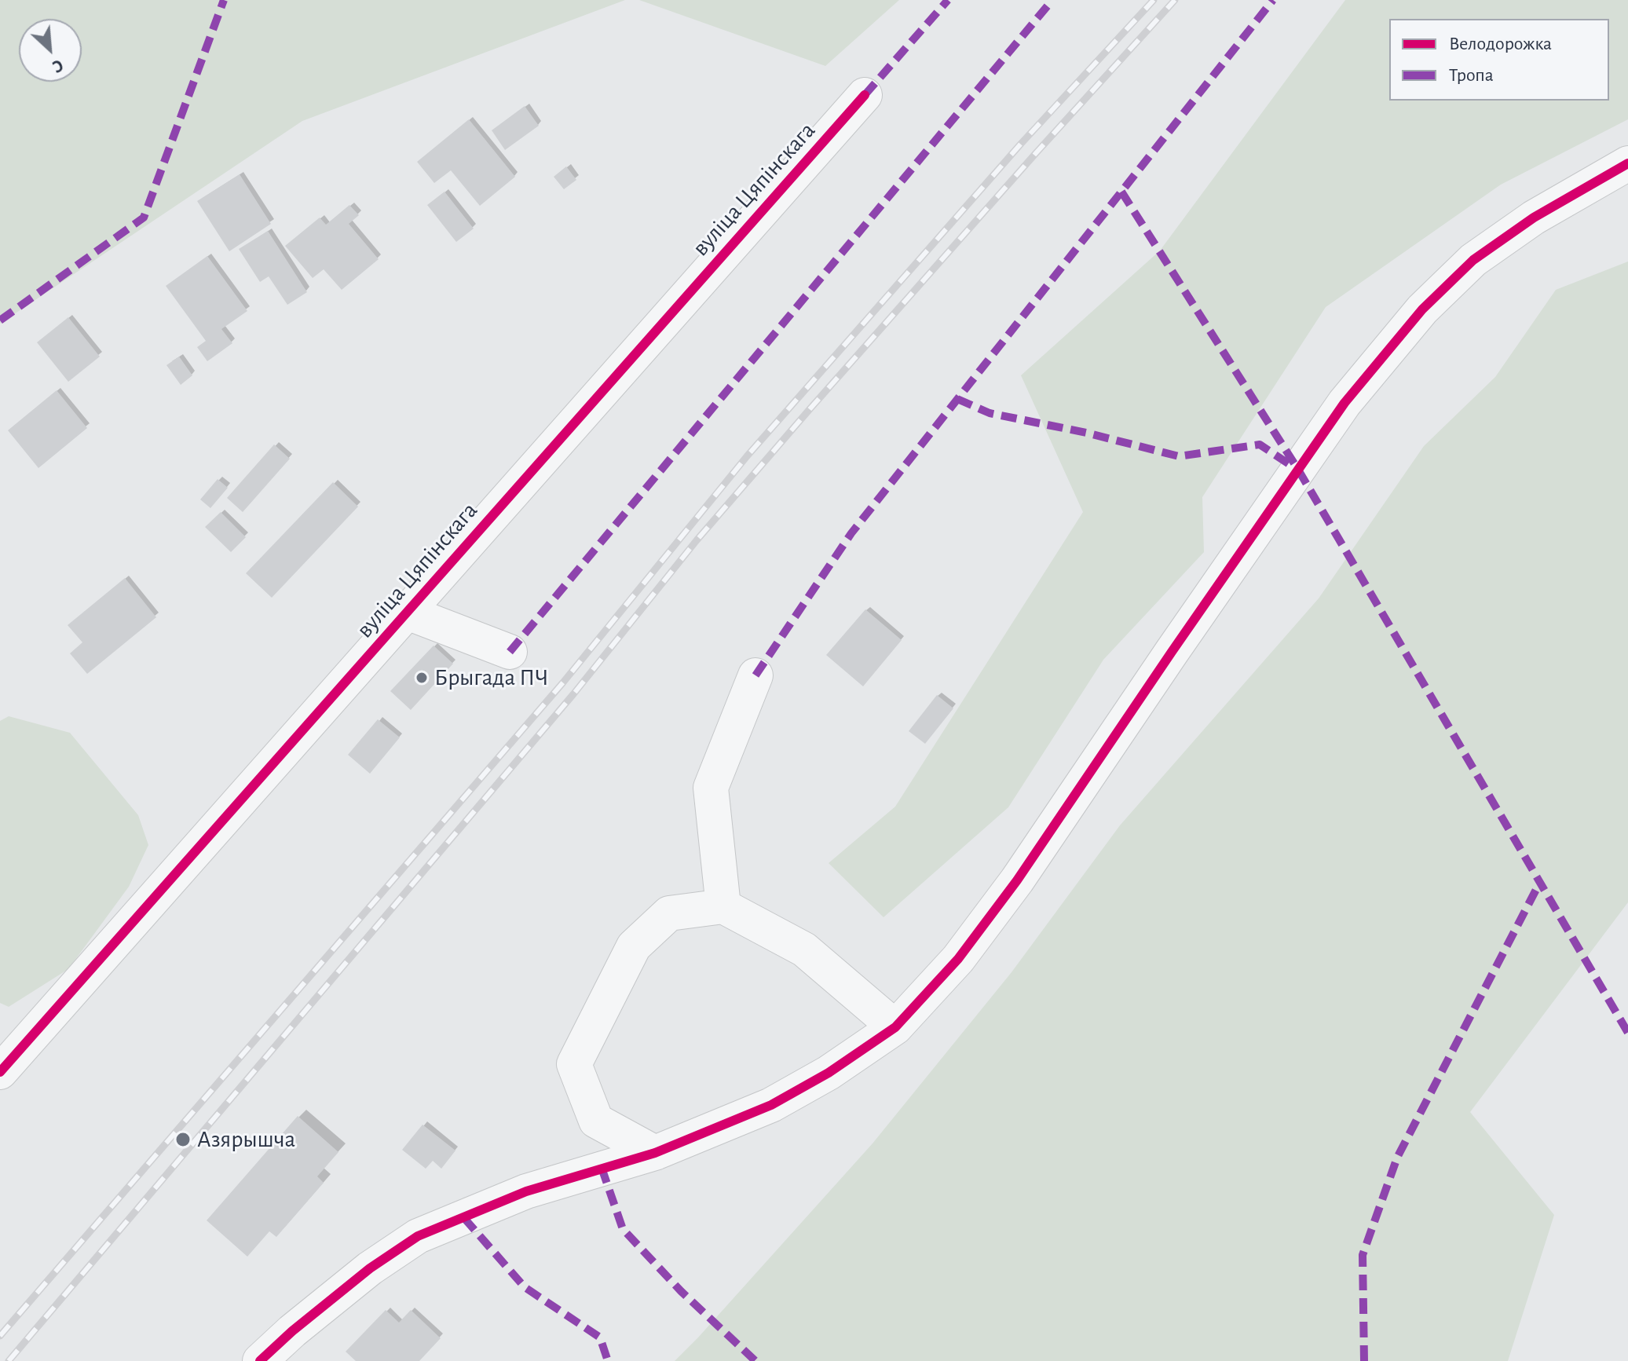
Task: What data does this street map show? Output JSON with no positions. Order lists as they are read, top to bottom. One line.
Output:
{"streets":{"street":["вуліца Цяпінскага"]},"places":["Брыгада ПЧ","Азярышча"],"legend":["Велодорожка","Тропа"],"north":"bottom right"}
